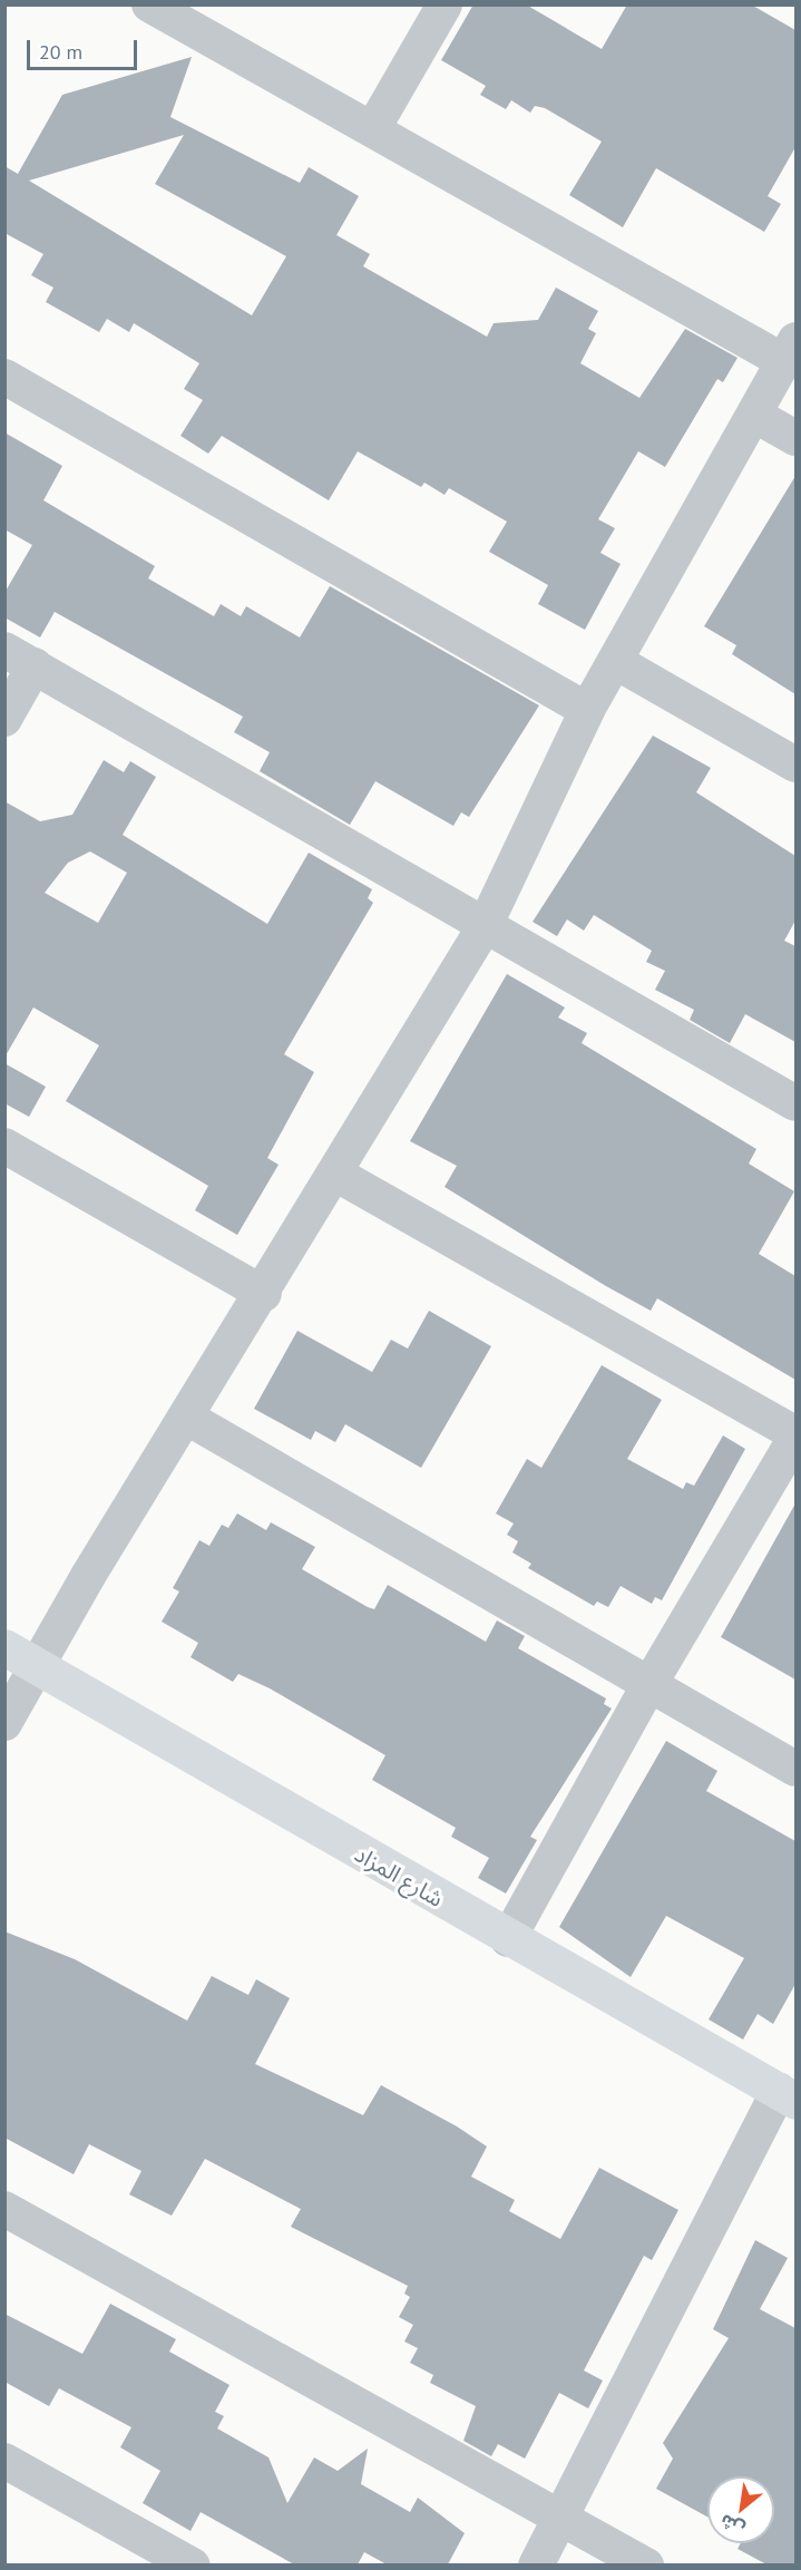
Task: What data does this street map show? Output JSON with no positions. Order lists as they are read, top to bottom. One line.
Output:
{"streets":{"street":["شارع المزاد"]},"scale_bar":"20 m","north":"bottom left"}
